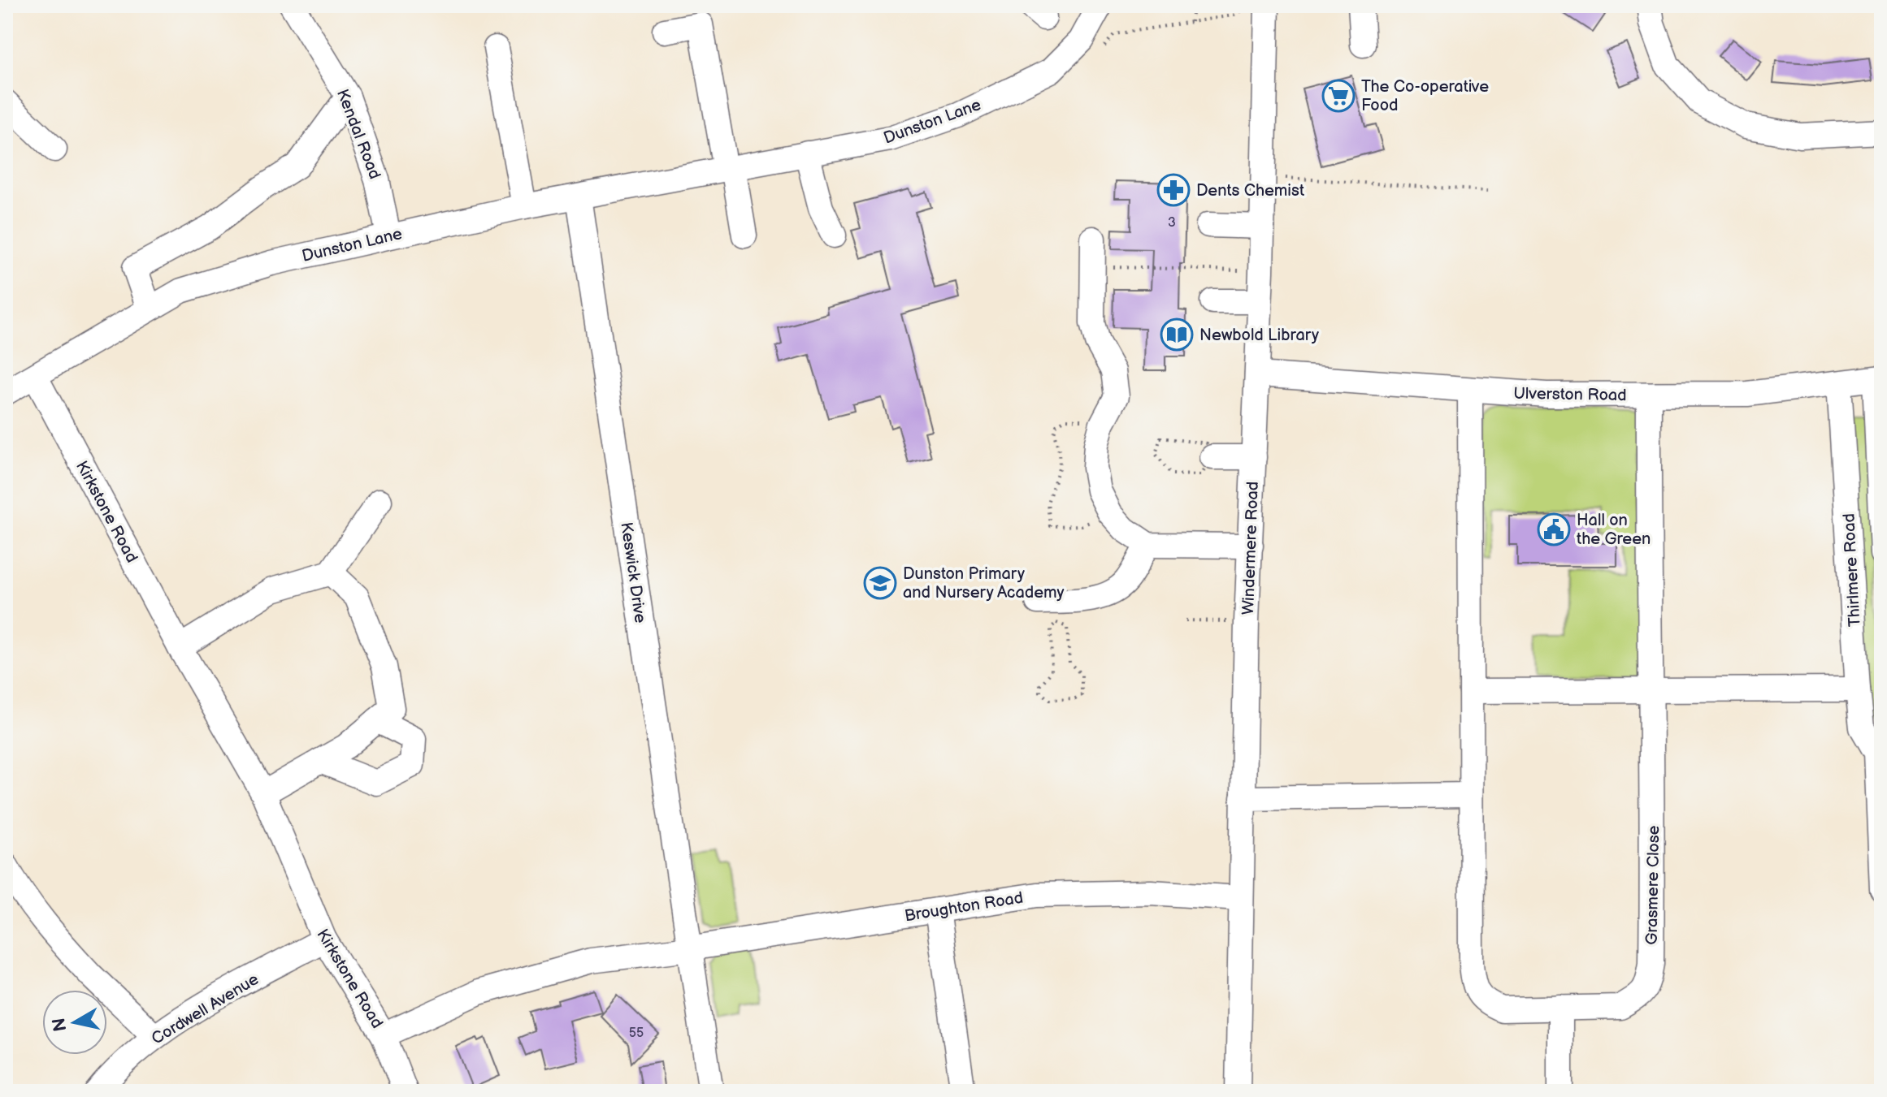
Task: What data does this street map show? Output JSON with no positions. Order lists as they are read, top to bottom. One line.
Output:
{"streets":{"street":["Dunston Lane","Kendal Road","Ulverston Road","Kirkstone Road","Windermere Road","Thirlmere Road","Keswick Drive","Grasmere Close","Broughton Road","Cordwell Avenue"]},"crossings":[["Dunston Lane","Kendal Road"],["Dunston Lane","Kirkstone Road"],["Dunston Lane","Keswick Drive"],["Ulverston Road","Windermere Road"],["Ulverston Road","Thirlmere Road"],["Ulverston Road","Grasmere Close"],["Kirkstone Road","Cordwell Avenue"],["Windermere Road","Broughton Road"],["Keswick Drive","Broughton Road"]],"places":{"supermarket":["The Co-operative Food"],"pharmacy":["Dents Chemist"],"library":["Newbold Library"],"public building":["Hall on the Green"],"school or university":["Dunston Primary and Nursery Academy"]},"house_numbers":["3","55"],"north":"left"}
